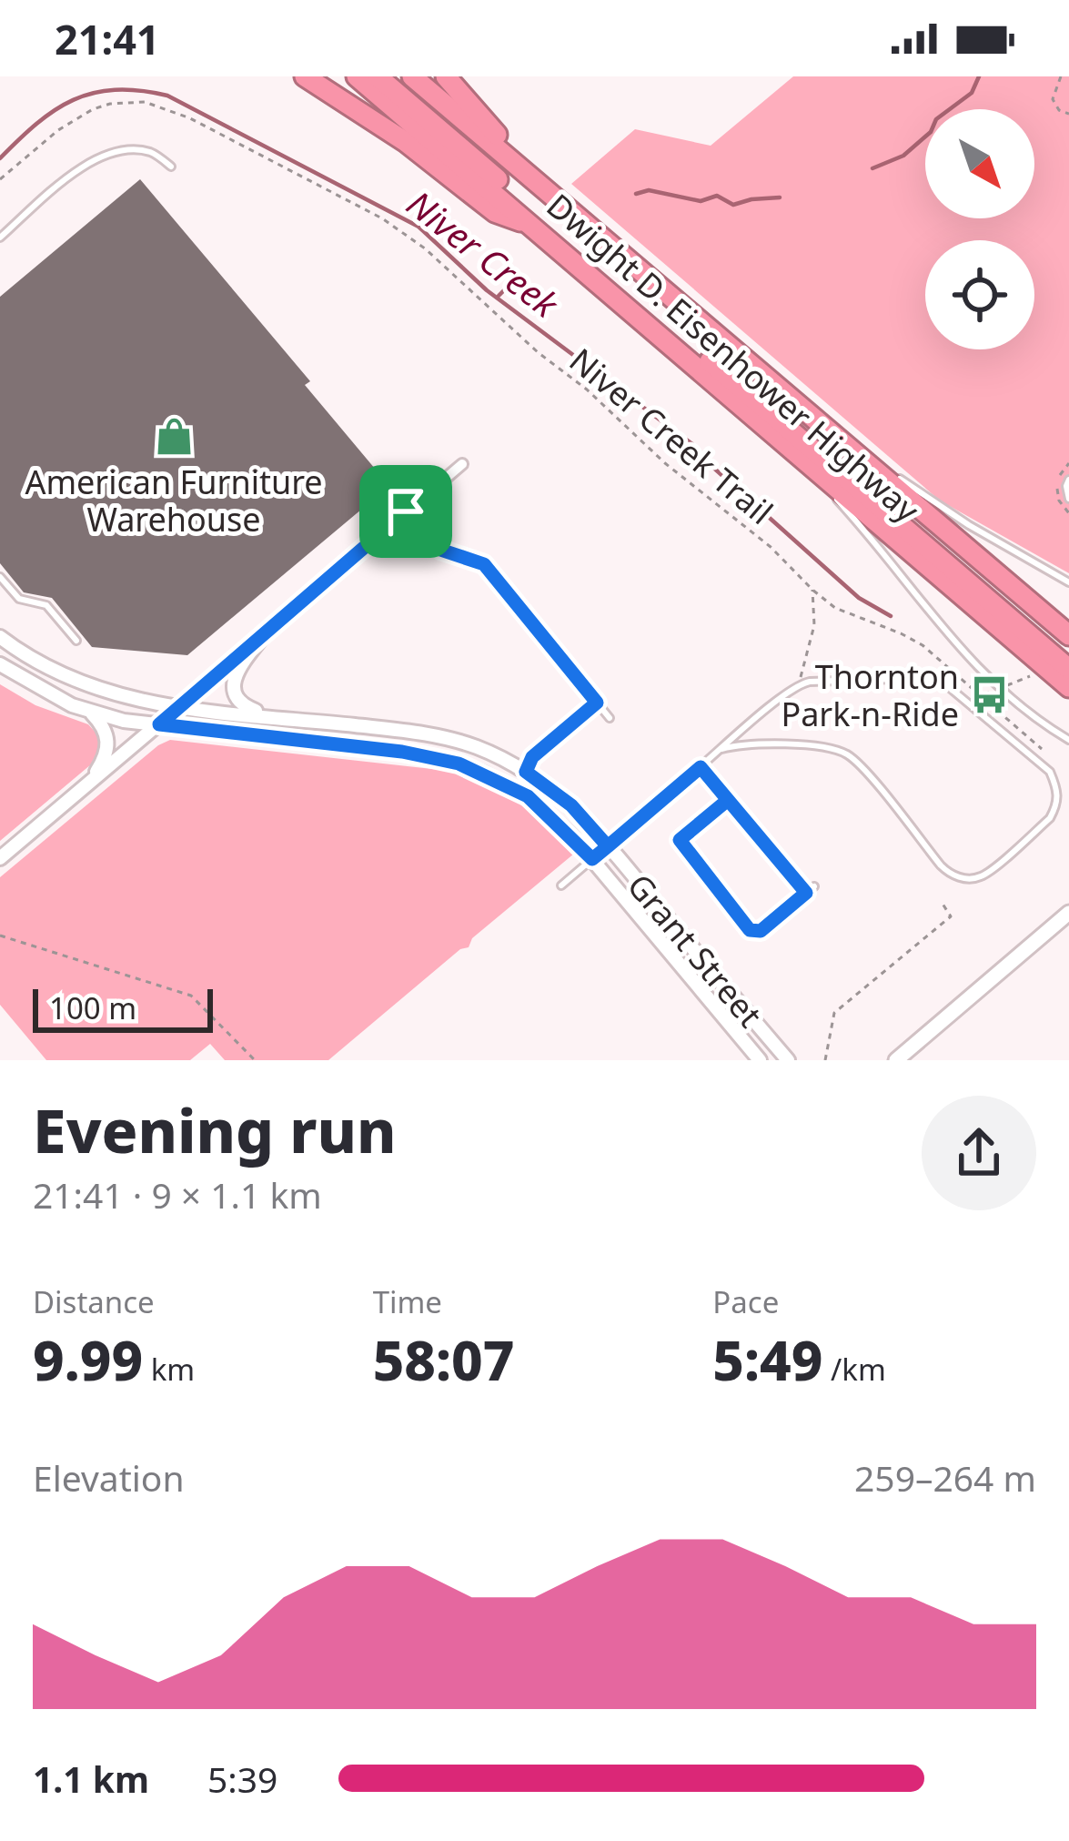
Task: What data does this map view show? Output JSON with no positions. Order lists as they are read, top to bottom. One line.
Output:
{"streets":{"highway":["Dwight D. Eisenhower Highway"],"street":["Grant Street"],"path":["Niver Creek Trail"]},"water":["Niver Creek"],"places":{"shop":["American Furniture Warehouse"],"bus stop":["Thornton Park-n-Ride"]},"scale_bar":"100 m","north":"bottom right","page":{"status":"21:41","scale":"100 m","heading":["Evening run","21:41 · 9 × 1.1 km"],"stats":[["Distance","9.99 km"],["Time","58:07"],["Pace","5:49 /km"]],"chart":["Elevation","259–264 m"],"list":[{"name":"1.1 km","note":"5:39"}]}}
